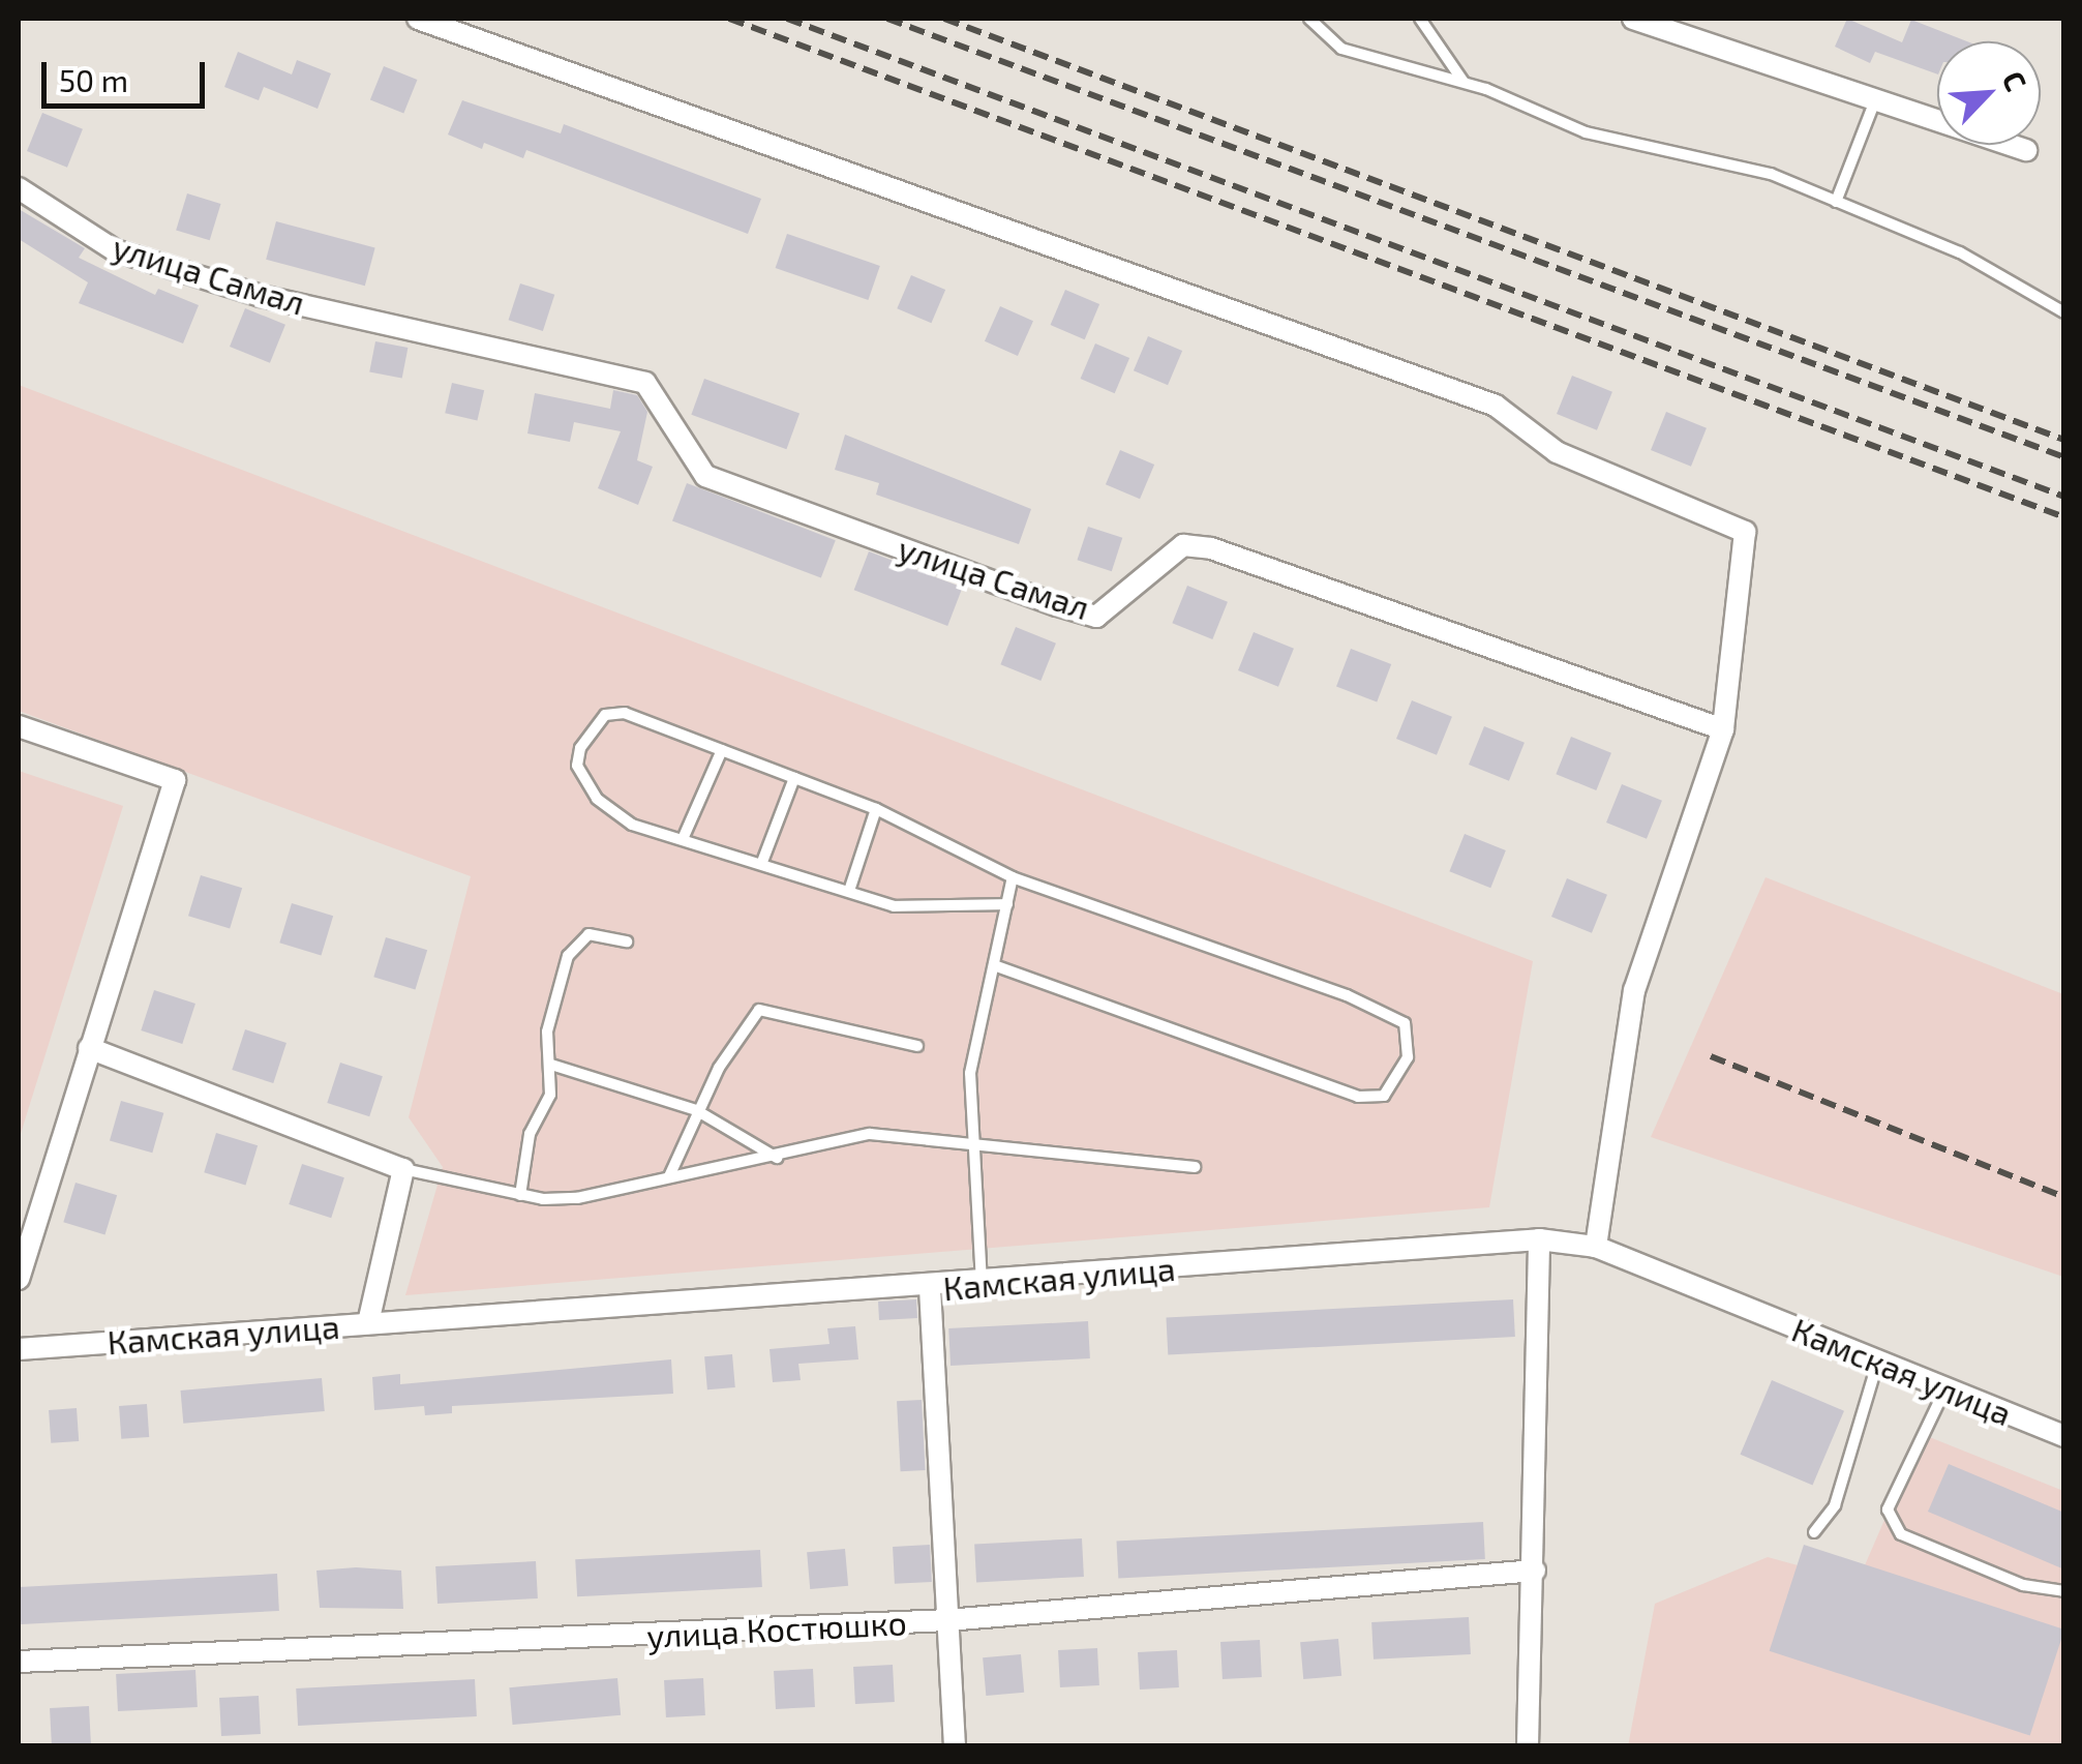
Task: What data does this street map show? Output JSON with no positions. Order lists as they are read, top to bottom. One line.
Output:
{"streets":{"street":["улица Самал","Камская улица","улица Костюшко"]},"scale_bar":"50 m","north":"top right"}
